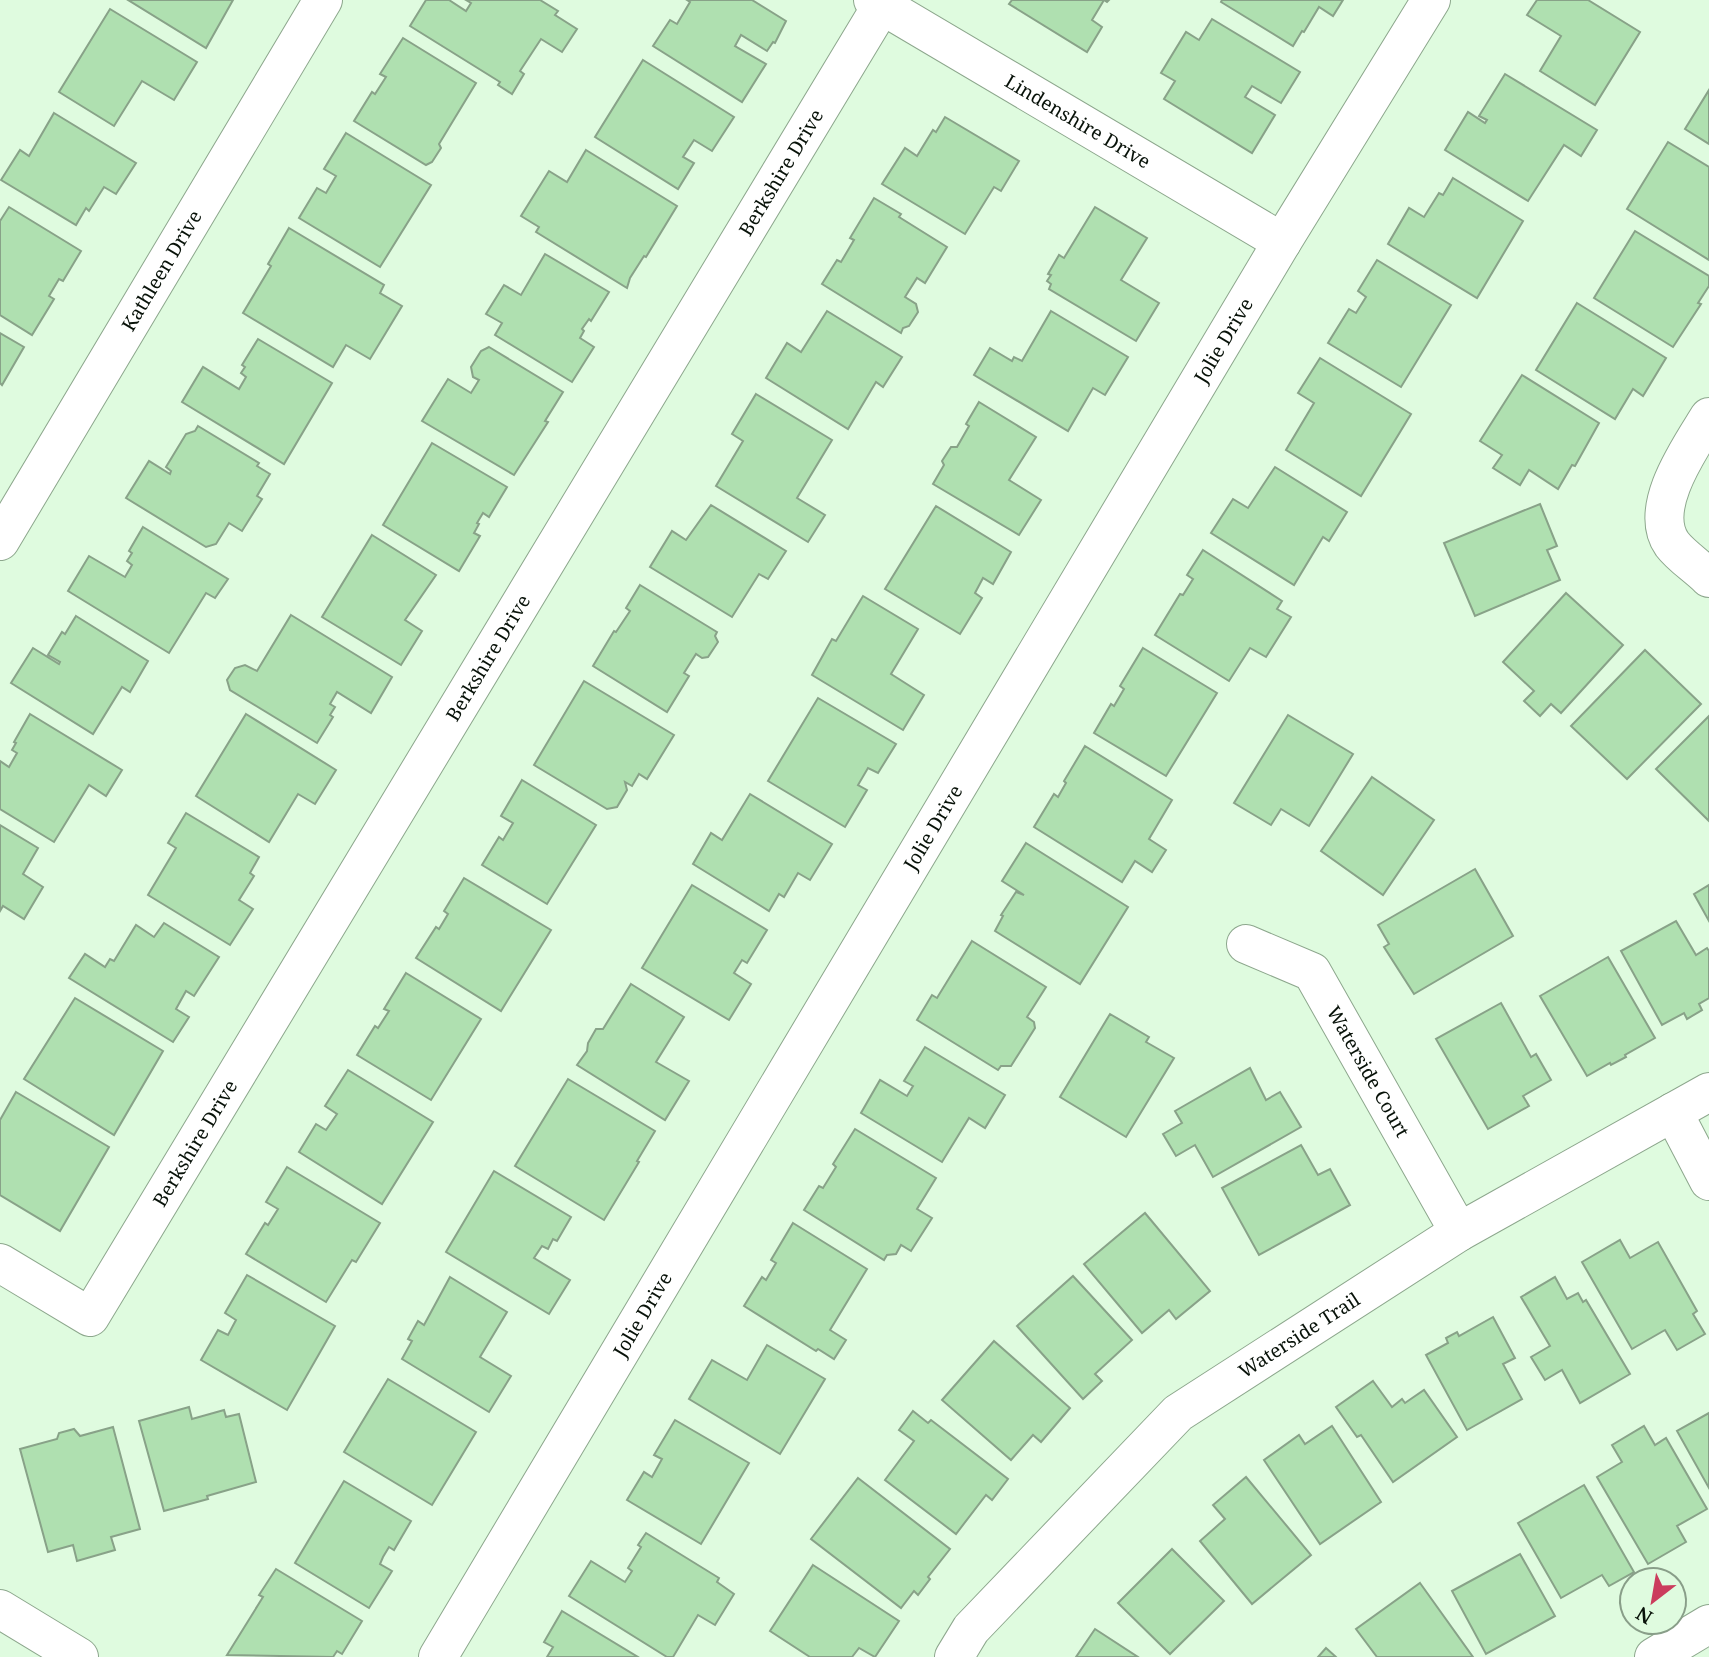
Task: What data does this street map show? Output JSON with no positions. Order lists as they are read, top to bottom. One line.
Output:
{"streets":{"street":["Lindenshire Drive","Berkshire Drive","Kathleen Drive","Jolie Drive","Waterside Court","Waterside Trail"]},"crossings":[["Lindenshire Drive","Berkshire Drive"],["Lindenshire Drive","Jolie Drive"],["Waterside Court","Waterside Trail"]],"north":"bottom left"}
